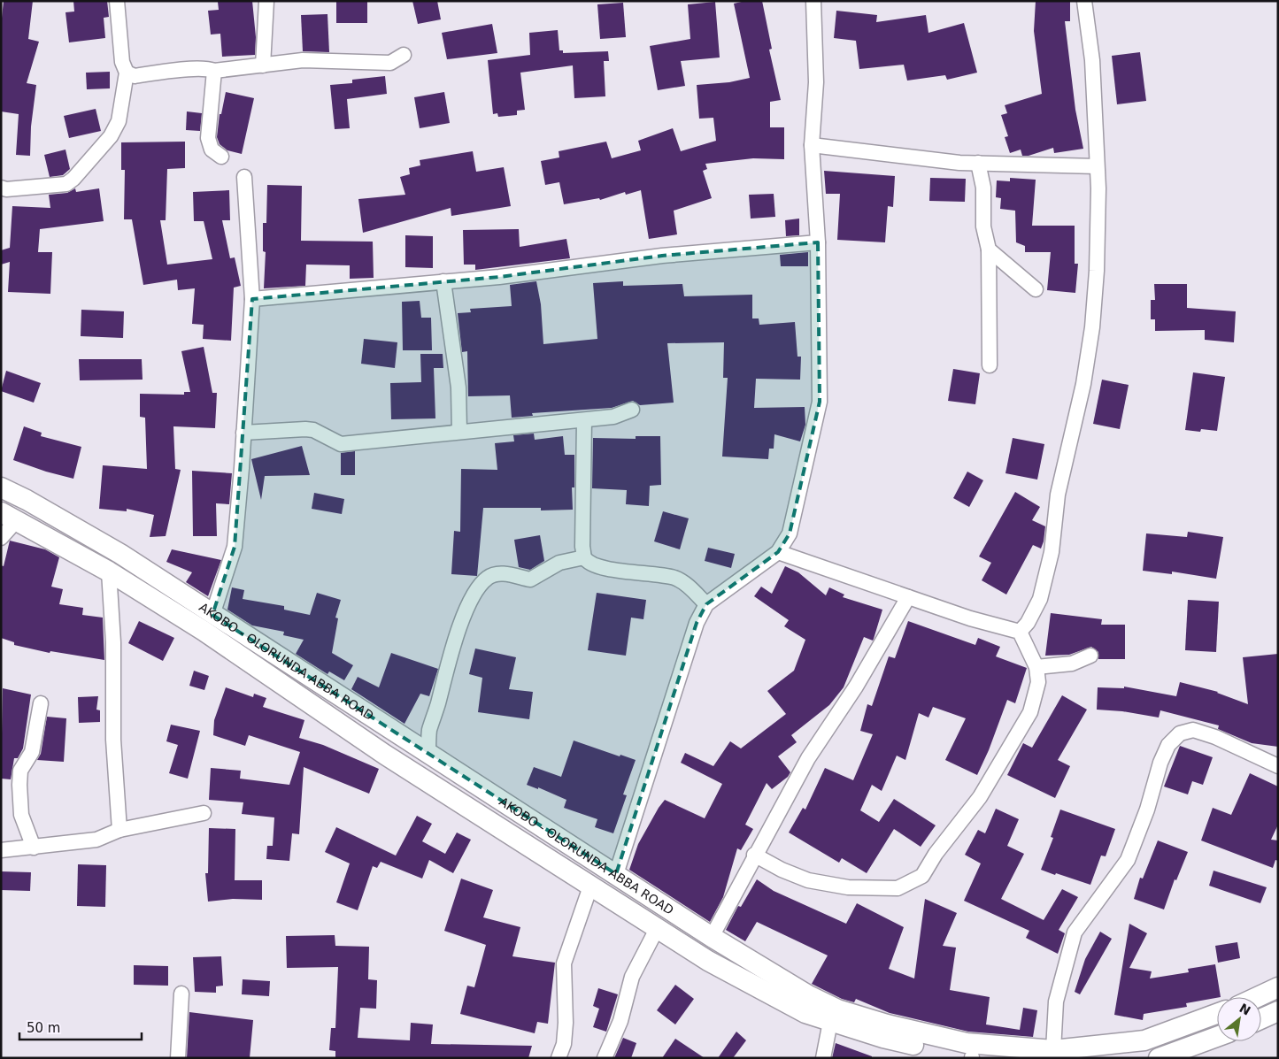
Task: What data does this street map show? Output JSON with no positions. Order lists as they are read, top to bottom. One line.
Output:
{"streets":{"main road":["AKOBO - OLORUNDA ABBA ROAD"]},"scale_bar":"50 m","north":"top right"}
